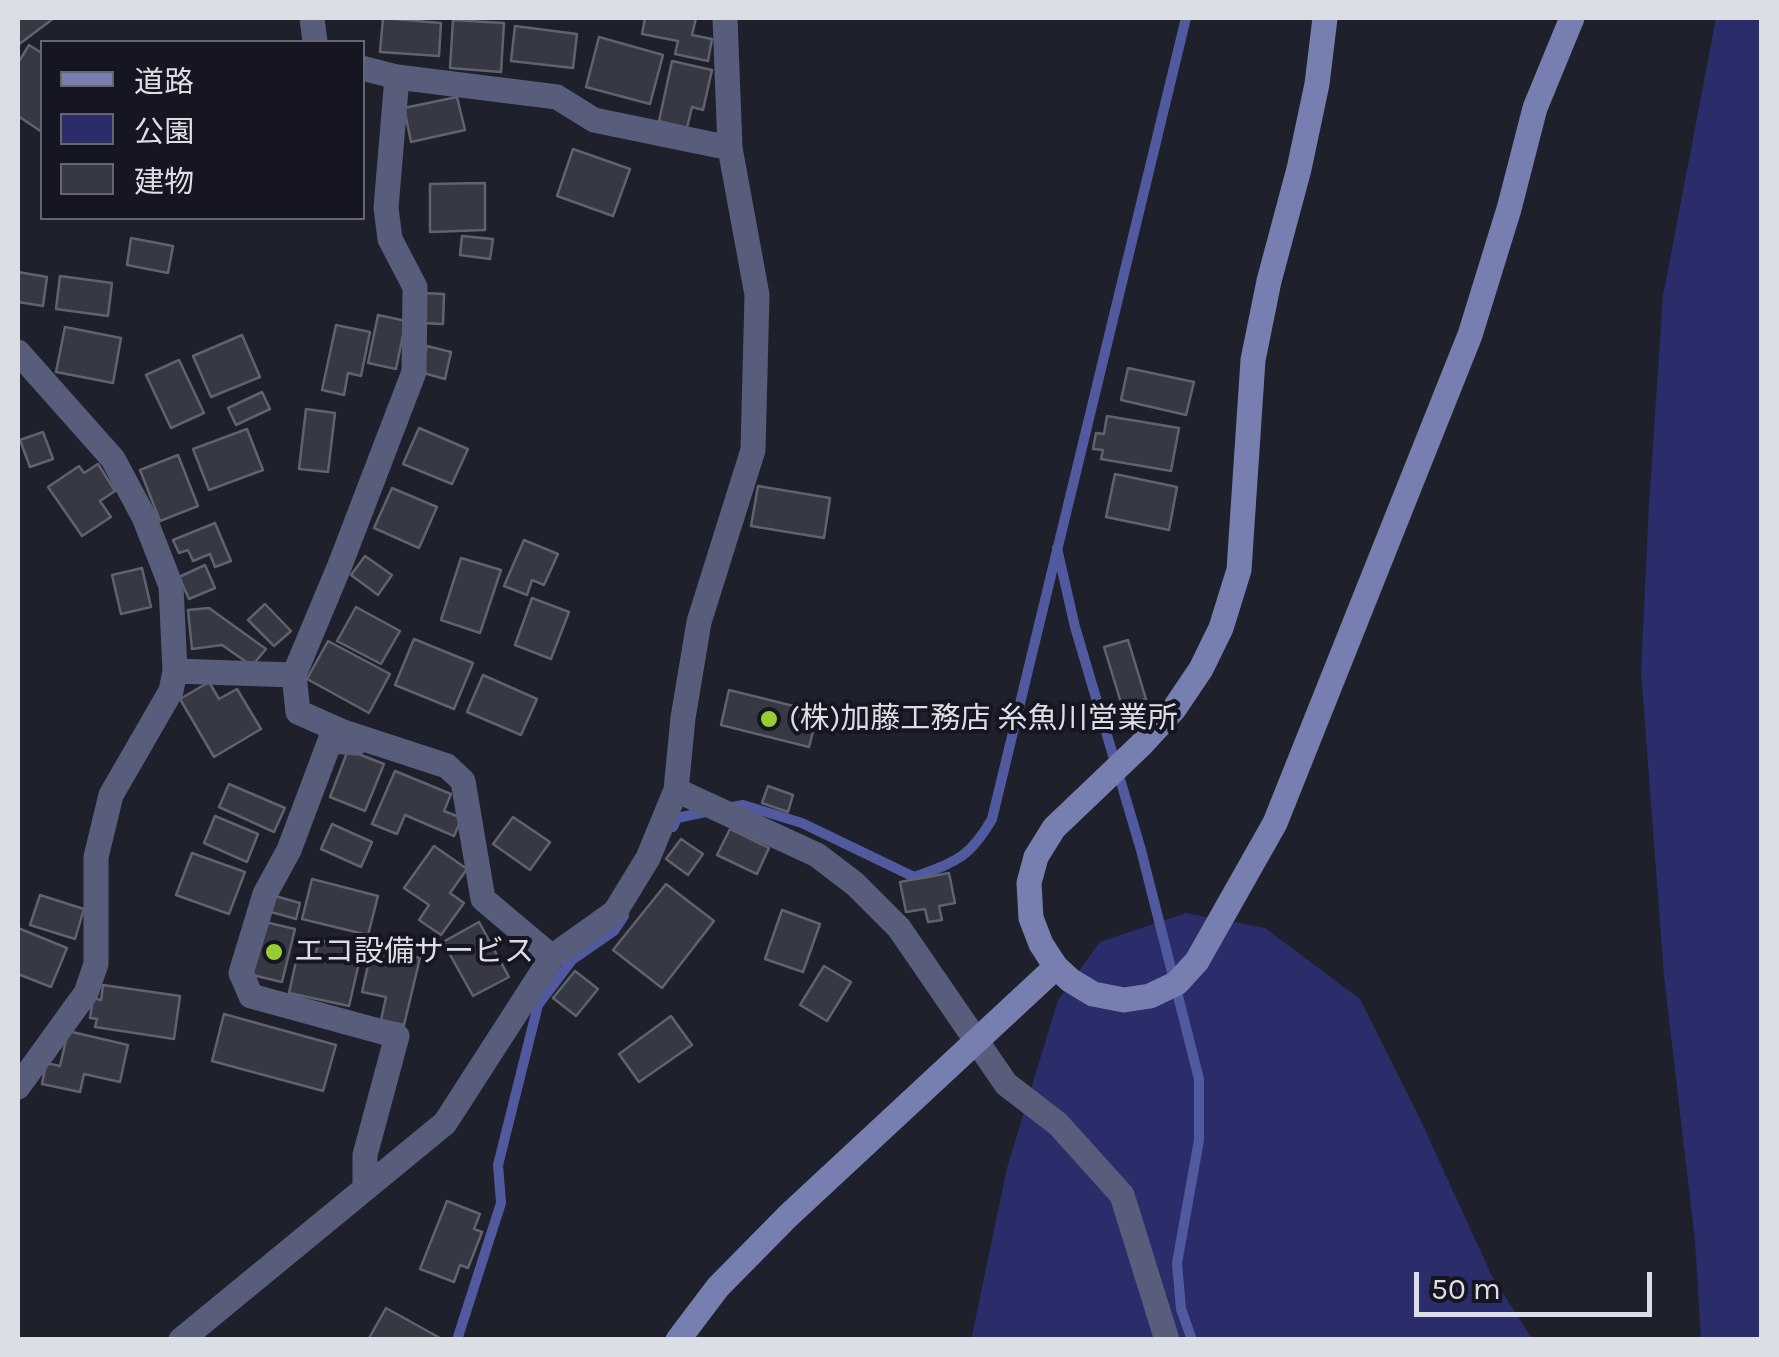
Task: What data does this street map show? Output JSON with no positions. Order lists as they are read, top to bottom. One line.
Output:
{"places":["(株)加藤工務店 糸魚川営業所","エコ設備サービス"],"legend":["道路","公園","建物"],"scale_bar":"50 m"}
